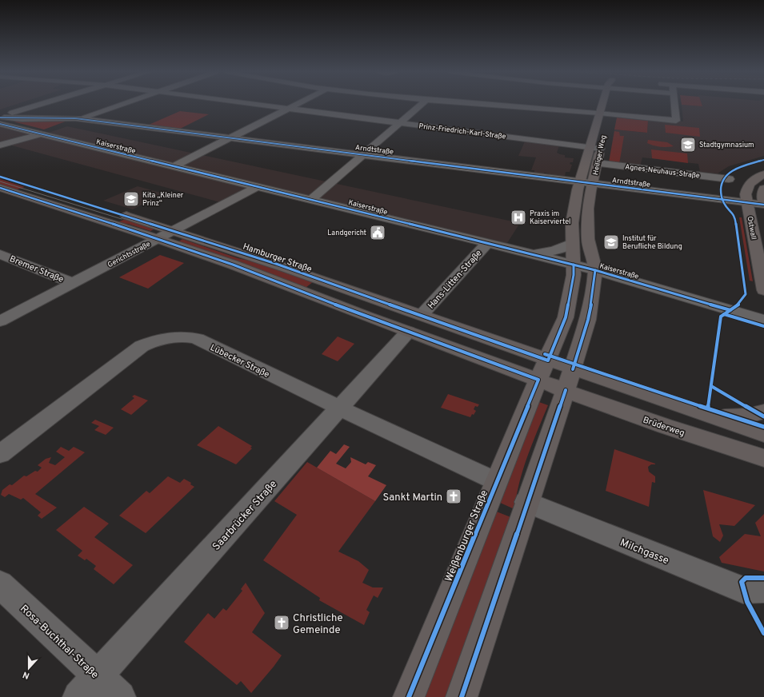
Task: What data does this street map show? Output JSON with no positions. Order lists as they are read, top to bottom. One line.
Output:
{"streets":{"main road":["Heiliger Weg","Ostwall","Hamburger Straße","Brüderweg","Weißenburger Straße"],"street":["Prinz-Friedrich-Karl-Straße","Kaiserstraße","Arndtstraße","Agnes-Neuhaus-Straße","Gerichtsstraße","Bremer Straße","Hans-Litten-Straße","Lübecker Straße","Saarbrücker Straße","Milchgasse","Rosa-Buchthal-Straße"]},"crossings":[["Prinz-Friedrich-Karl-Straße","Heiliger Weg"],["Kaiserstraße","Heiliger Weg"],["Kaiserstraße","Gerichtsstraße"],["Kaiserstraße","Hans-Litten-Straße"],["Kaiserstraße","Weißenburger Straße"],["Arndtstraße","Heiliger Weg"],["Arndtstraße","Ostwall"],["Heiliger Weg","Agnes-Neuhaus-Straße"],["Heiliger Weg","Weißenburger Straße"],["Gerichtsstraße","Hamburger Straße"],["Gerichtsstraße","Bremer Straße"],["Hamburger Straße","Hans-Litten-Straße"],["Hamburger Straße","Brüderweg"],["Hamburger Straße","Saarbrücker Straße"],["Hamburger Straße","Weißenburger Straße"],["Hans-Litten-Straße","Saarbrücker Straße"],["Lübecker Straße","Saarbrücker Straße"],["Lübecker Straße","Weißenburger Straße"],["Saarbrücker Straße","Rosa-Buchthal-Straße"]],"places":{"school or university":["Stadtgymnasium","Kita „Kleiner Prinz“","Institut für Berufliche Bildung"],"hospital":["Praxis im Kaiserviertel"],"public building":["Landgericht"],"church":["Sankt Martin","Christliche Gemeinde"]},"north":"bottom"}
